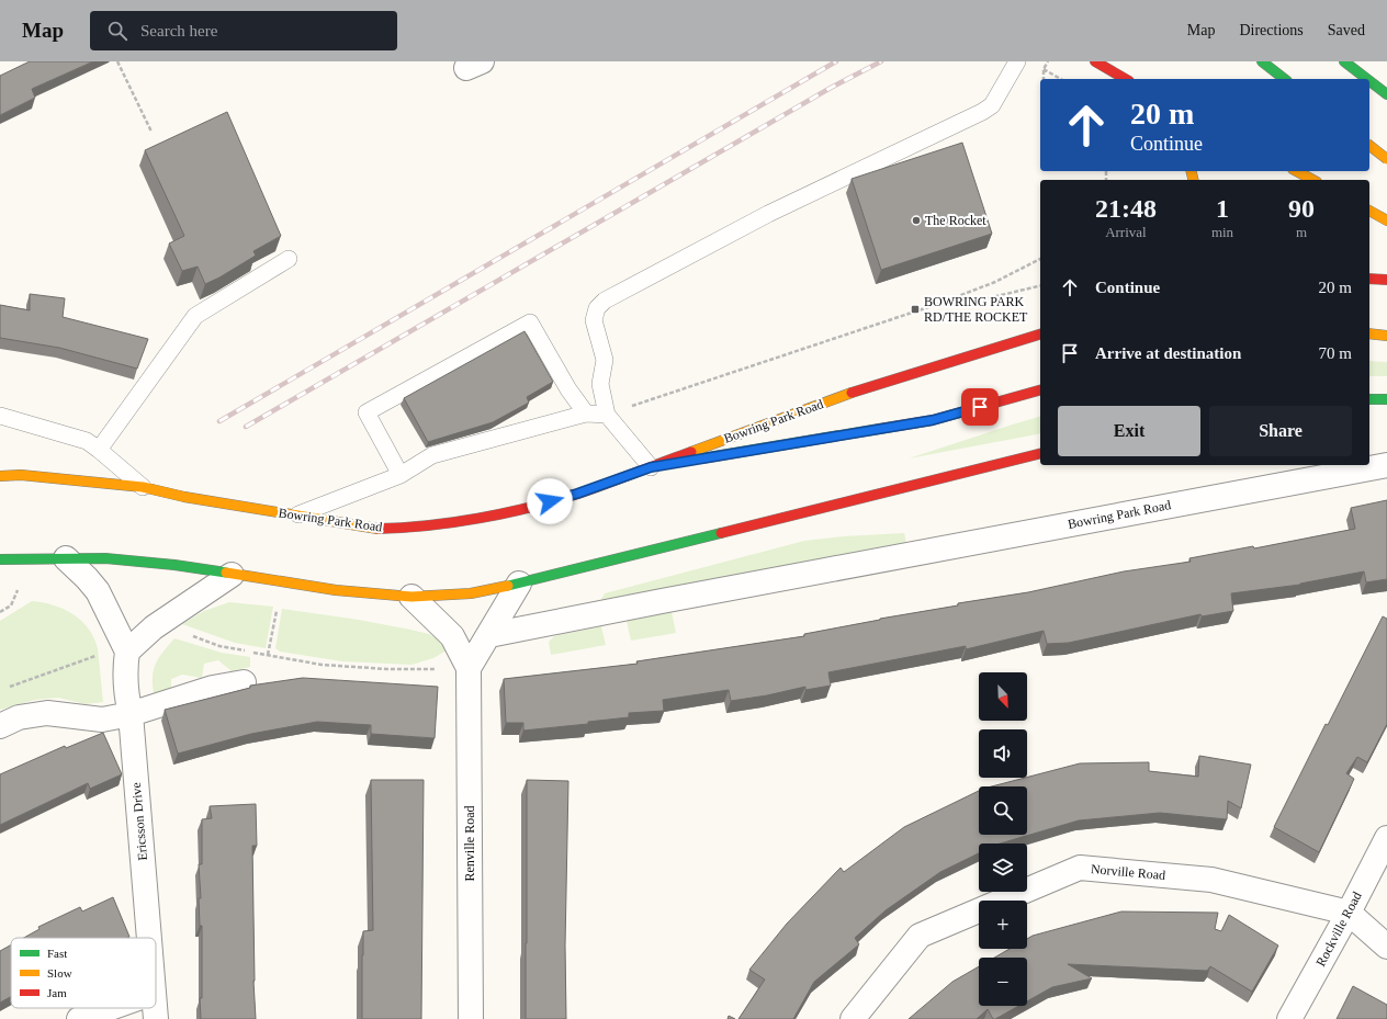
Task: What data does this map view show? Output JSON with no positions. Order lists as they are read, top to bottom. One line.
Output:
{"streets":{"highway":["Bowring Park Road"],"street":["Ericsson Drive","Renville Road","Norville Road","Rockville Road"]},"crossings":[["Norville Road","Rockville Road"]],"places":{"other":["The Rocket"],"transit":["BOWRING PARK RD/THE ROCKET"]},"legend":["Fast","Slow","Jam"],"north":"bottom right","page":{"header":"Map","search":"Search here","nav":["Map","Directions","Saved"],"turn":["20 m","Continue"],"eta":["21:48","Arrival","1","min","90","m"],"list":[{"name":"Continue","value":"20 m"},{"name":"Arrive at destination","value":"70 m"}],"buttons":["Exit","Share"],"map_buttons":["+","−"]}}
